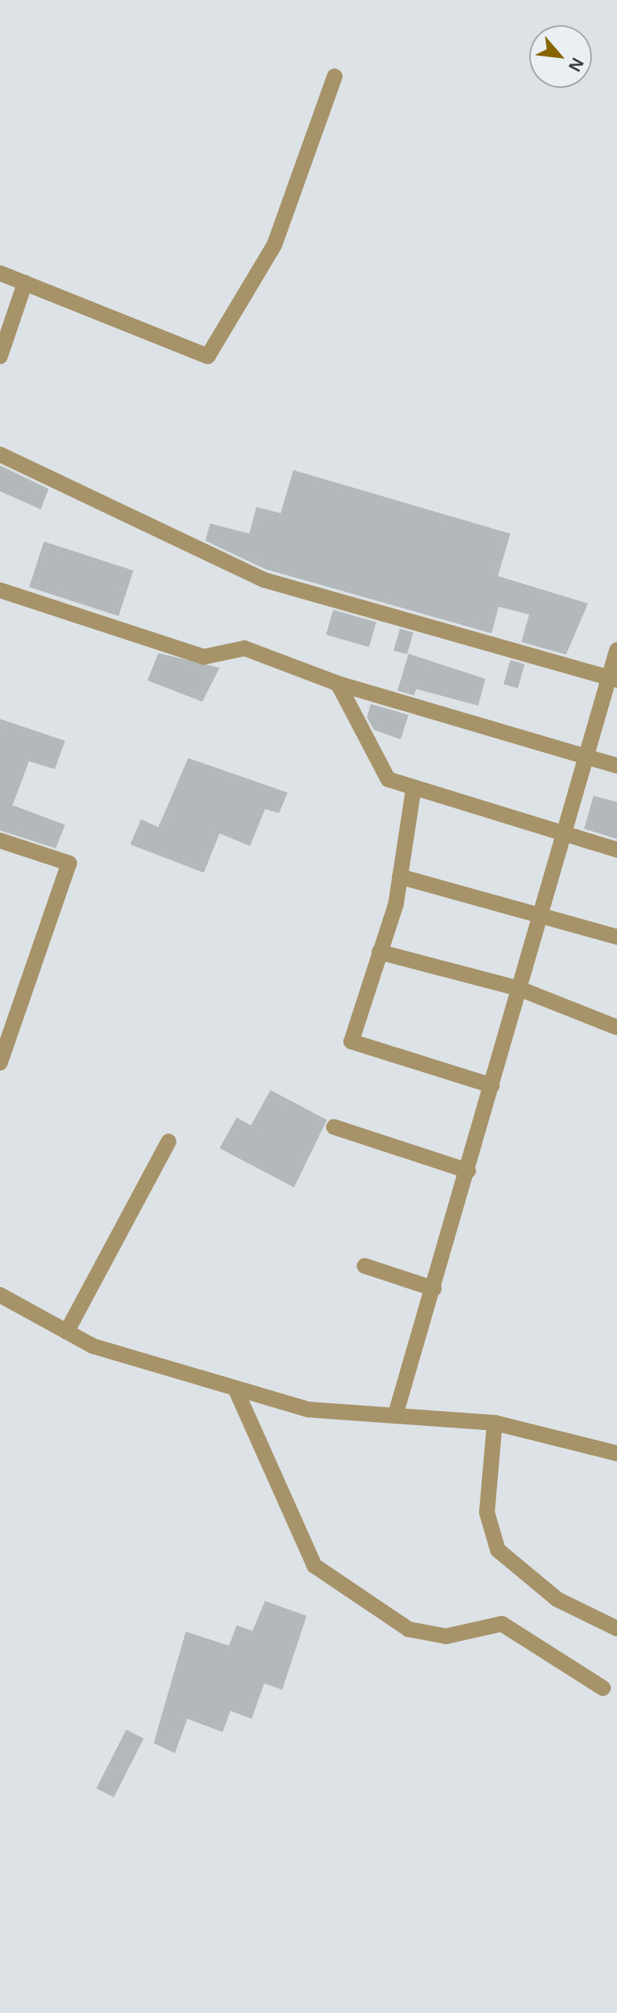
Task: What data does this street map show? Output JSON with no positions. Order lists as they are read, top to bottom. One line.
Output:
{"north":"bottom right"}
